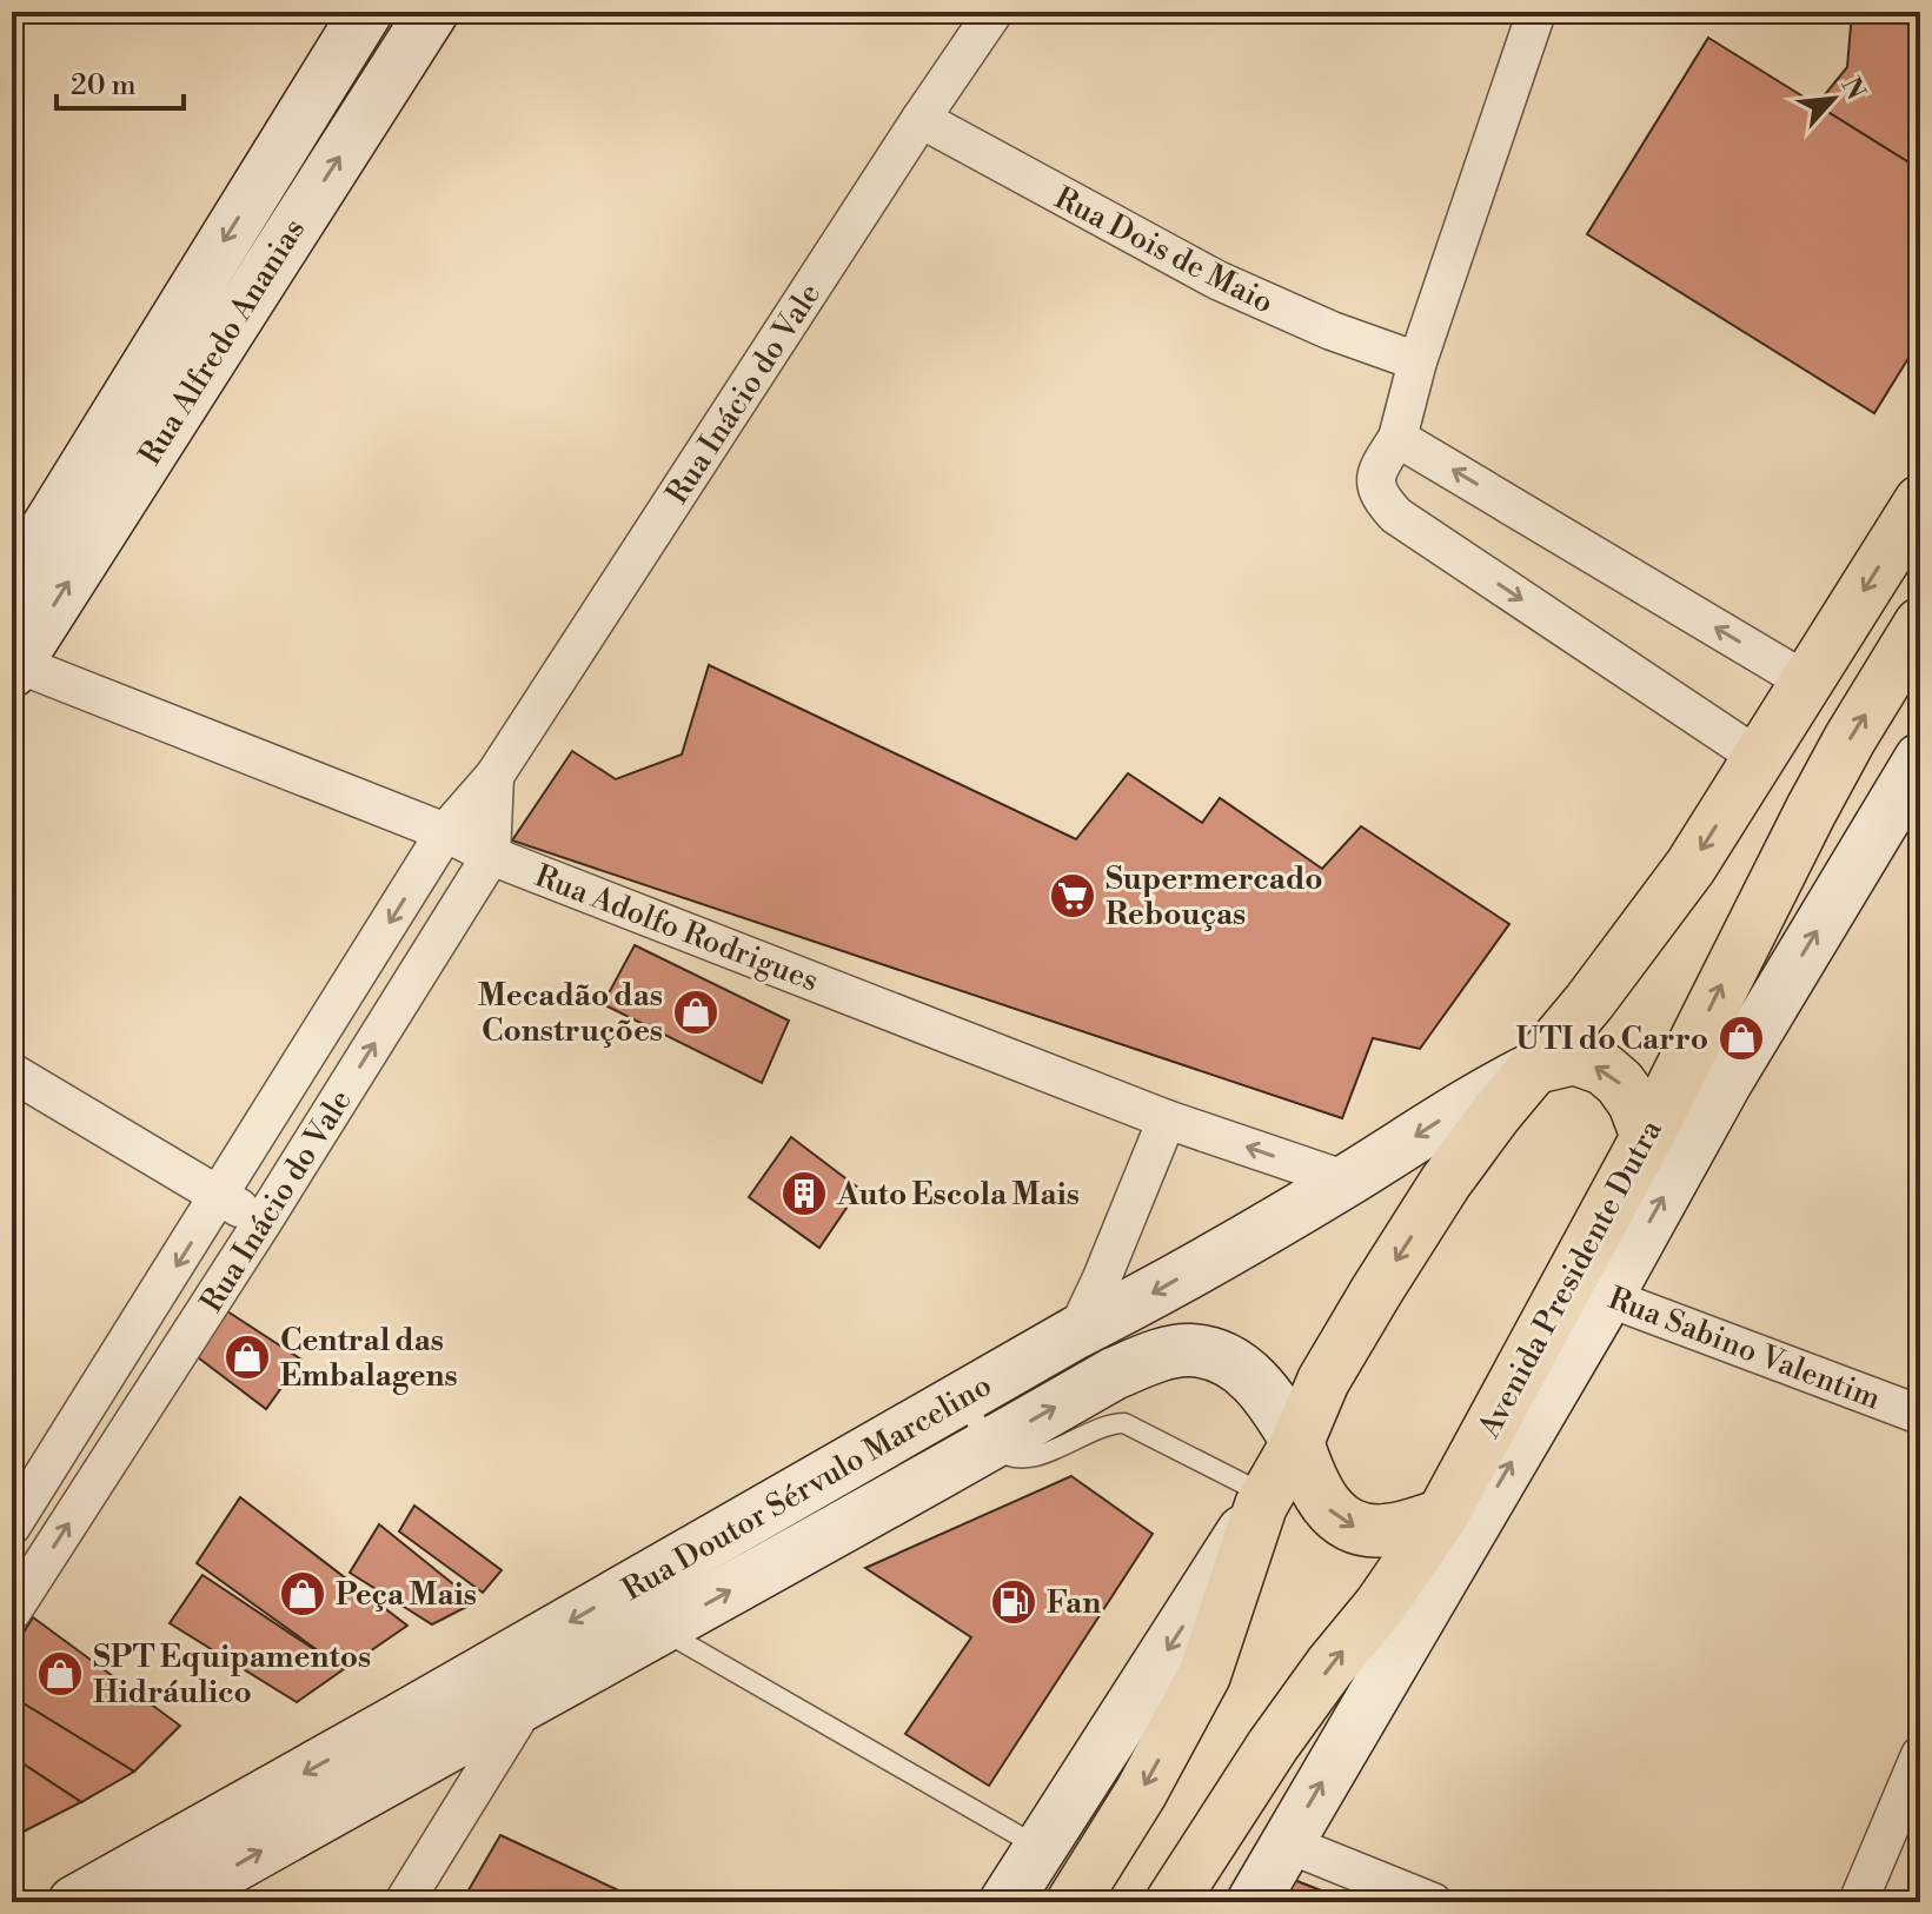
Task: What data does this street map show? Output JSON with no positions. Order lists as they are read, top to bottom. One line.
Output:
{"streets":{"main road":["Rua Alfredo Ananias","Avenida Presidente Dutra","Rua Doutor Sérvulo Marcelino"],"street":["Rua Dois de Maio","Rua Inácio do Vale","Rua Adolfo Rodrigues","Rua Sabino Valentim"]},"crossings":[["Rua Dois de Maio","Rua Inácio do Vale"],["Rua Alfredo Ananias","Rua Adolfo Rodrigues"],["Rua Inácio do Vale","Rua Adolfo Rodrigues"],["Rua Adolfo Rodrigues","Rua Doutor Sérvulo Marcelino"],["Avenida Presidente Dutra","Rua Sabino Valentim"]],"places":{"supermarket":["Supermercado Rebouças"],"shop":["Mecadão das Construções","UTI do Carro","Central das Embalagens","Peça Mais","SPT Equipamentos Hidráulico"],"building":["Auto Escola Mais"],"fuel station":["Fan"]},"scale_bar":"20 m","north":"top right"}
